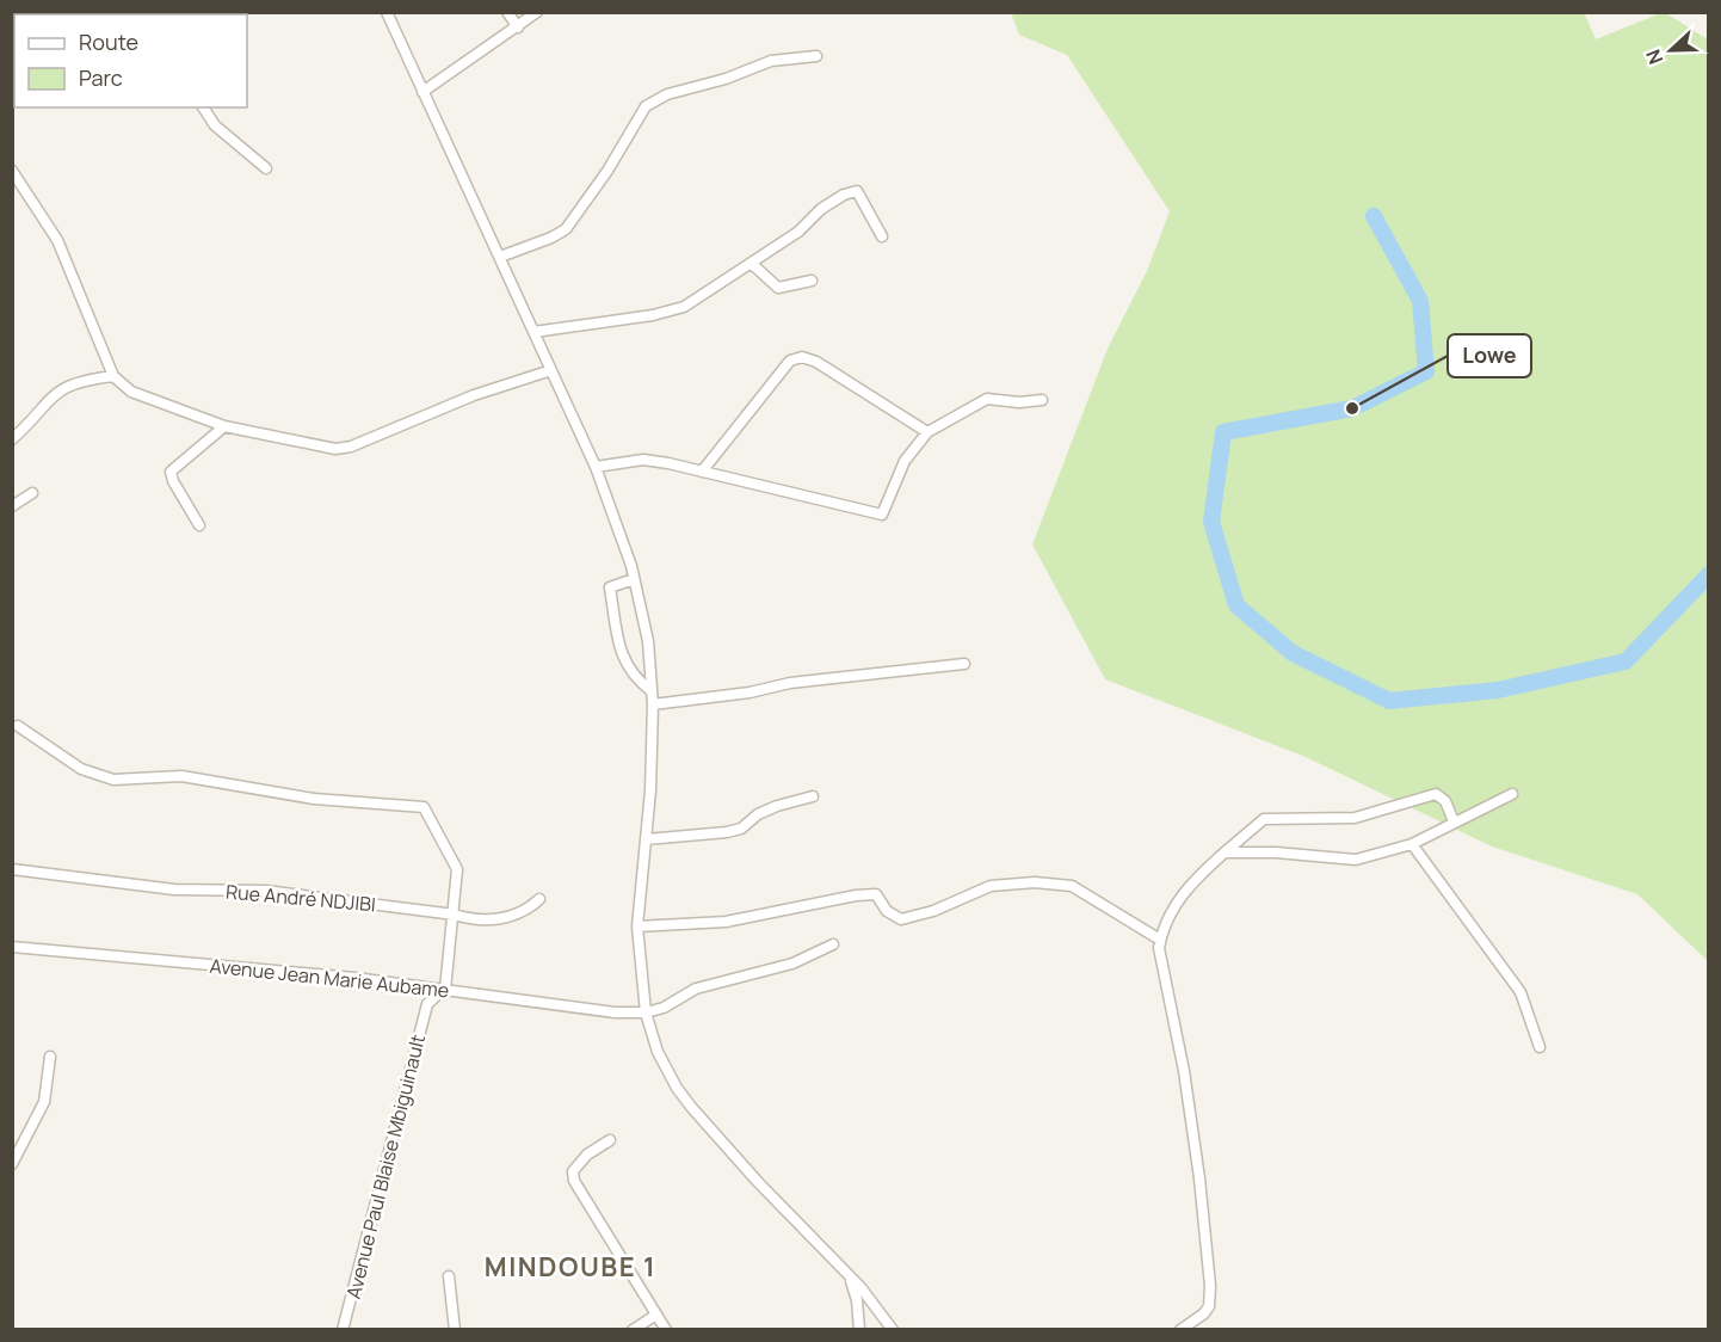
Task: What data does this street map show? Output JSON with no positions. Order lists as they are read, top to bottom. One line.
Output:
{"streets":{"street":["Rue André NDJIBI","Avenue Jean Marie Aubame","Avenue Paul Blaise Mbiguinault"]},"districts":["MINDOUBE 1"],"places":["Lowe"],"legend":["Route","Parc"],"north":"left"}
